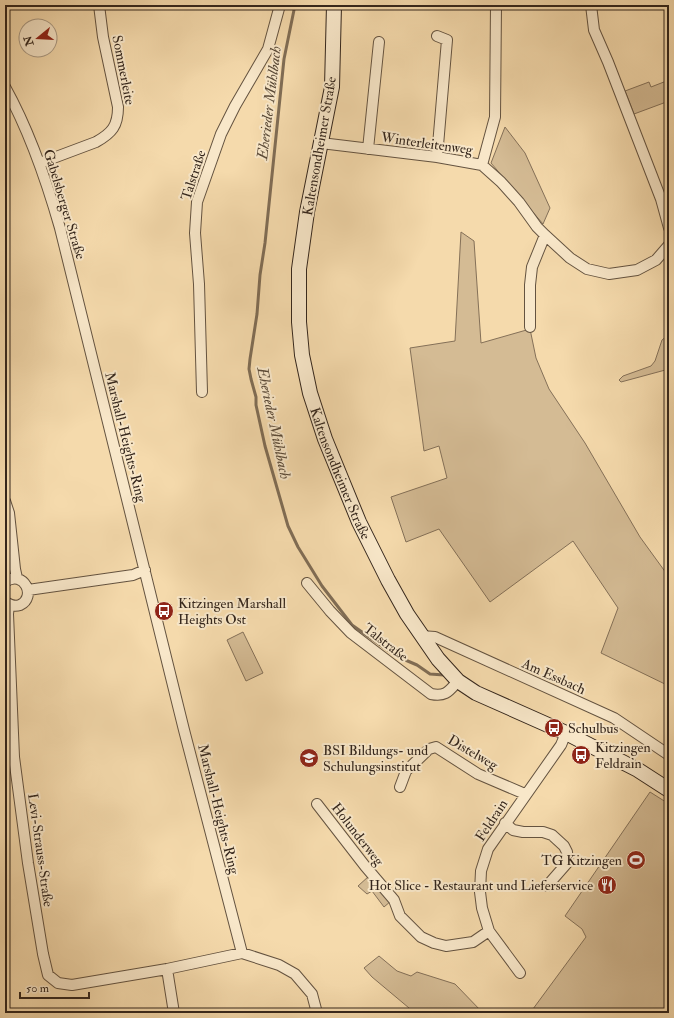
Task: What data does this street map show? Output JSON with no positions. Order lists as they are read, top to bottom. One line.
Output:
{"streets":{"main road":["Kaltensondheimer Straße"],"street":["Sommerleite","Winterleitenweg","Talstraße","Gabelsberger Straße","Marshall-Heights-Ring","Am Essbach","Distelweg","Feldrain","Holunderweg","Levi-Strauss-Straße"]},"crossings":[["Sommerleite","Gabelsberger Straße"],["Winterleitenweg","Kaltensondheimer Straße"],["Kaltensondheimer Straße","Talstraße"],["Kaltensondheimer Straße","Am Essbach"],["Kaltensondheimer Straße","Feldrain"],["Gabelsberger Straße","Marshall-Heights-Ring"],["Marshall-Heights-Ring","Levi-Strauss-Straße"],["Distelweg","Feldrain"],["Feldrain","Holunderweg"]],"water":["Eherieder Mühlbach"],"places":{"bus stop":["Kitzingen Marshall Heights Ost","Schulbus","Kitzingen Feldrain"],"school or university":["BSI Bildungs- und Schulungsinstitut"],"sports":["TG Kitzingen"],"restaurant":["Hot Slice - Restaurant und Lieferservice"]},"scale_bar":"50 m","north":"left"}
